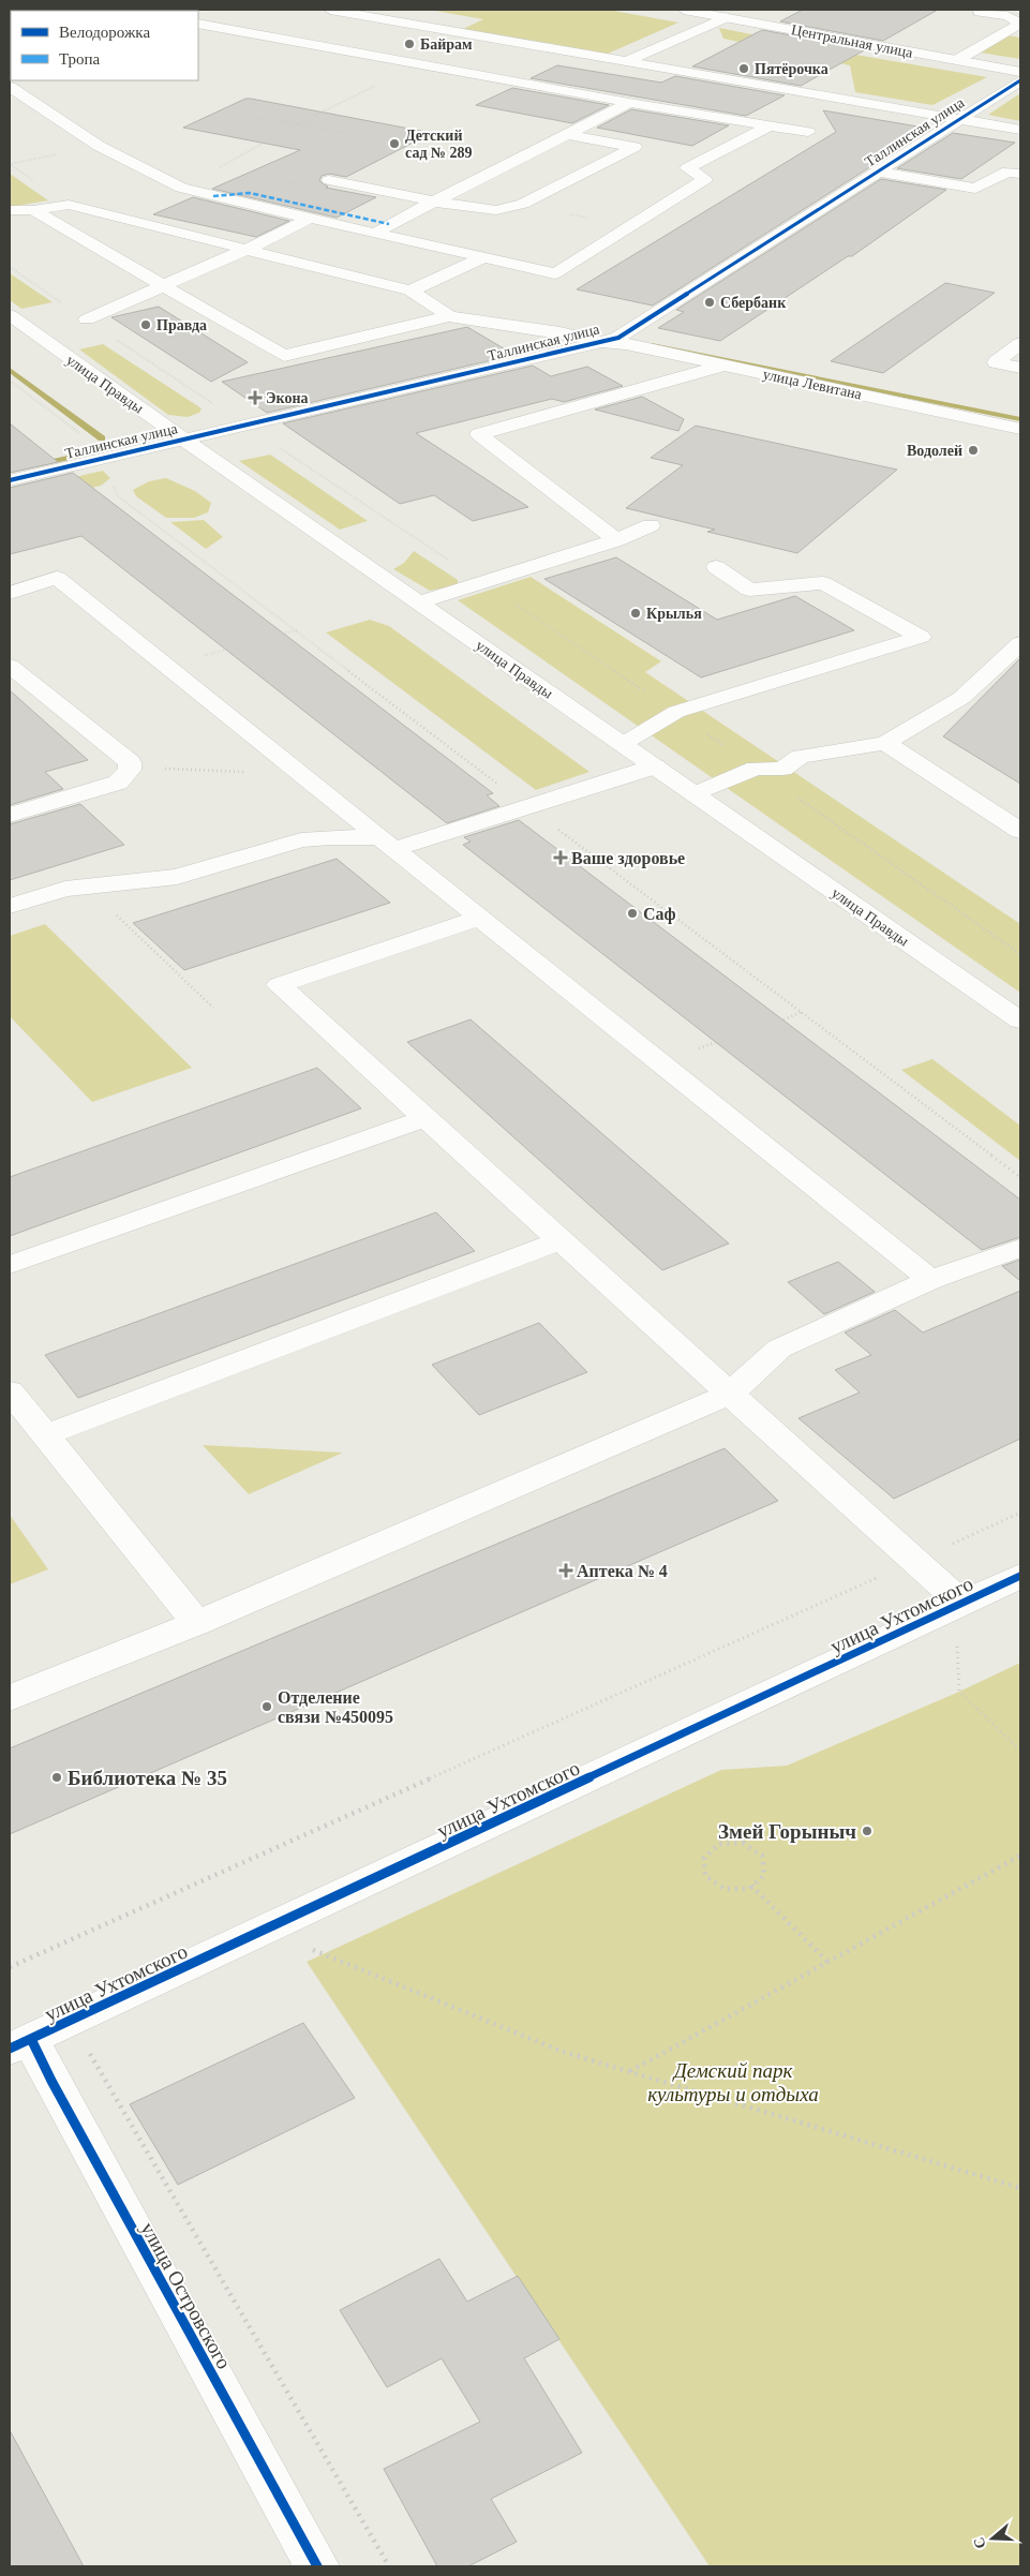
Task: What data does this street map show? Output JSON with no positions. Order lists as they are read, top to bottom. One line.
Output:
{"streets":{"street":["Центральная улица","Таллинская улица","улица Правды","улица Левитана","улица Ухтомского","улица Островского"]},"crossings":[["Таллинская улица","улица Правды"],["Таллинская улица","улица Левитана"],["улица Ухтомского","улица Островского"]],"parks":["Демский парк культуры и отдыха"],"places":{"other":["Байрам","Пятёрочка","Детский сад № 289","Сбербанк","Правда","Водолей","Крылья","Саф","Отделение связи №450095","Библиотека № 35","Змей Горыныч"],"health":["Экона","Ваше здоровье","Аптека № 4"]},"legend":["Велодорожка","Тропа"],"north":"left"}
